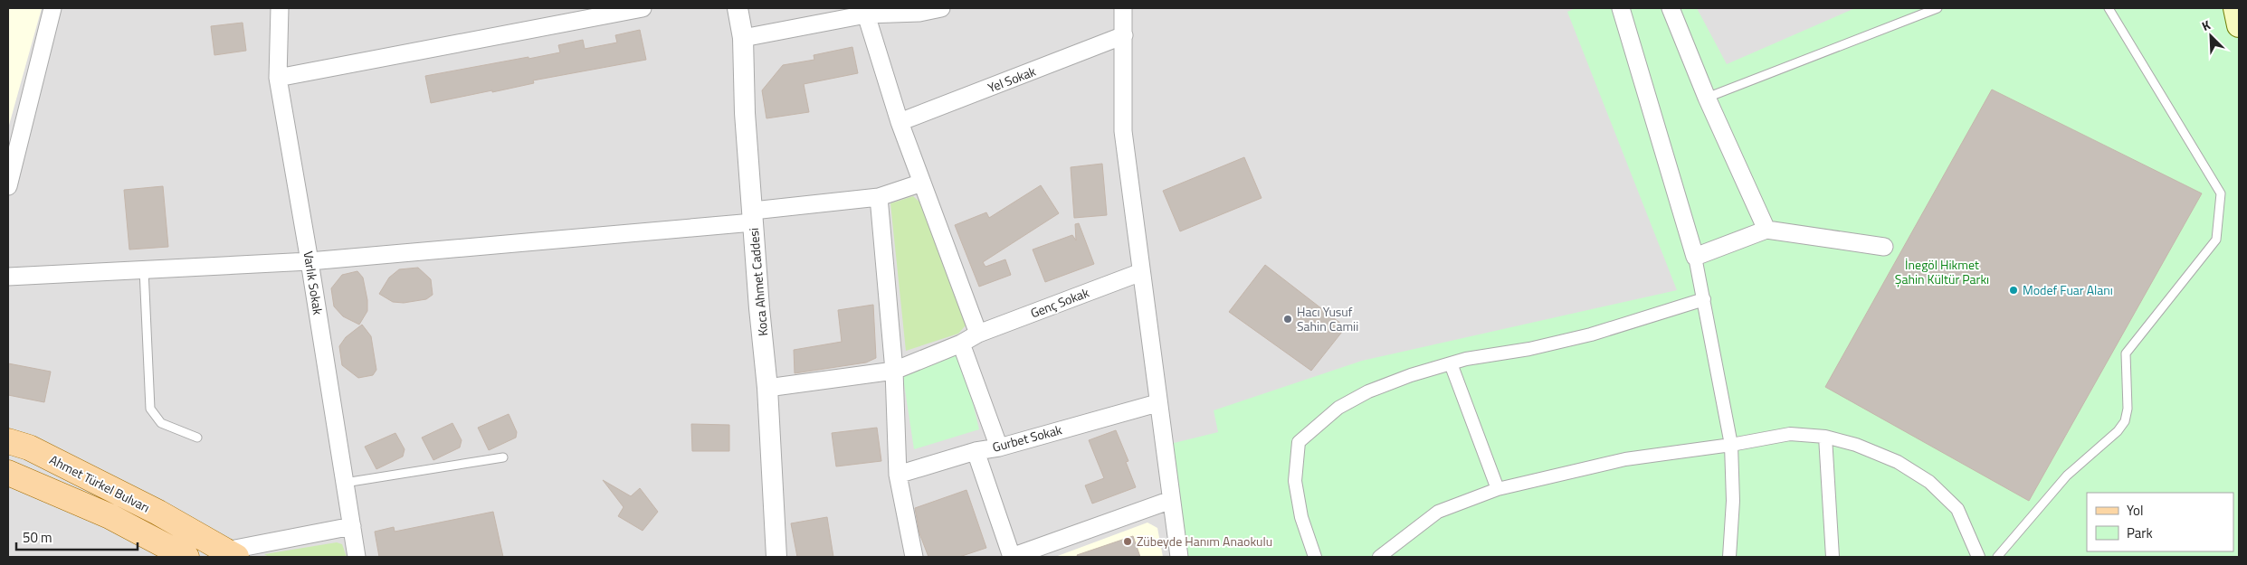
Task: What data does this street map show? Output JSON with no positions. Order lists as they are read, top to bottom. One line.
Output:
{"streets":{"main road":["Ahmet Türkel Bulvarı"],"street":["Yel Sokak","Koca Ahmet Caddesi","Varlık Sokak","Genç Sokak","Gurbet Sokak"]},"crossings":[["Koca Ahmet Caddesi","Genç Sokak"]],"parks":["İnegöl Hikmet Şahin Kültür Parkı"],"places":["Modef Fuar Alanı","Hacı Yusuf Sahin Camii","Zübeyde Hanım Anaokulu"],"legend":["Yol","Park"],"scale_bar":"50 m","north":"top left"}
